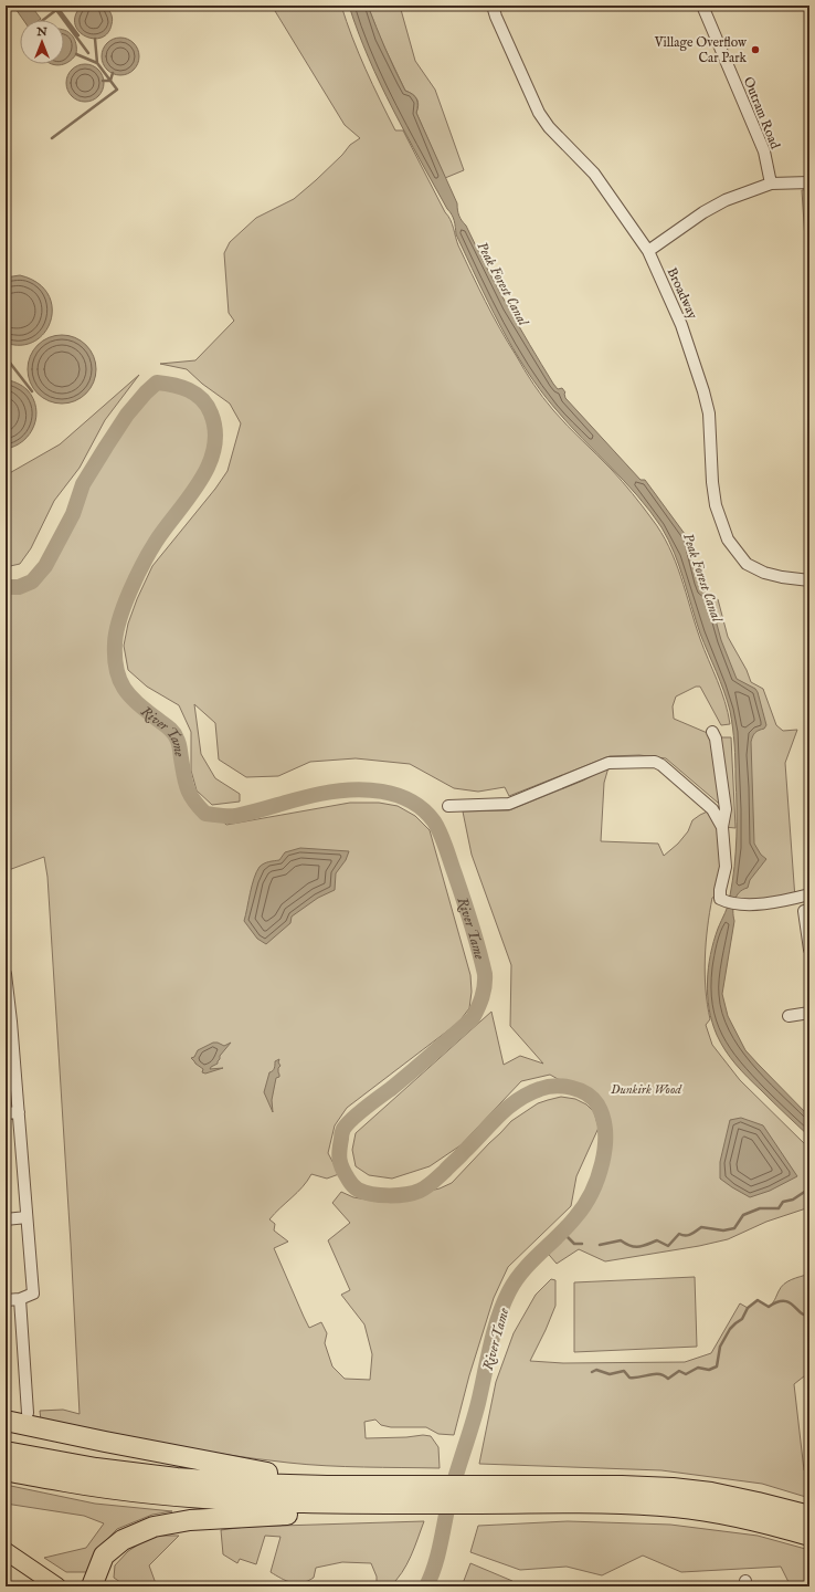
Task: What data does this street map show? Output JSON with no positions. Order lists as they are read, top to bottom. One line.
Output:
{"streets":{"street":["Outram Road","Broadway"]},"water":["Peak Forest Canal","River Tame"],"parks":["Dunkirk Wood"],"places":["Village Overflow Car Park"],"north":"top"}
